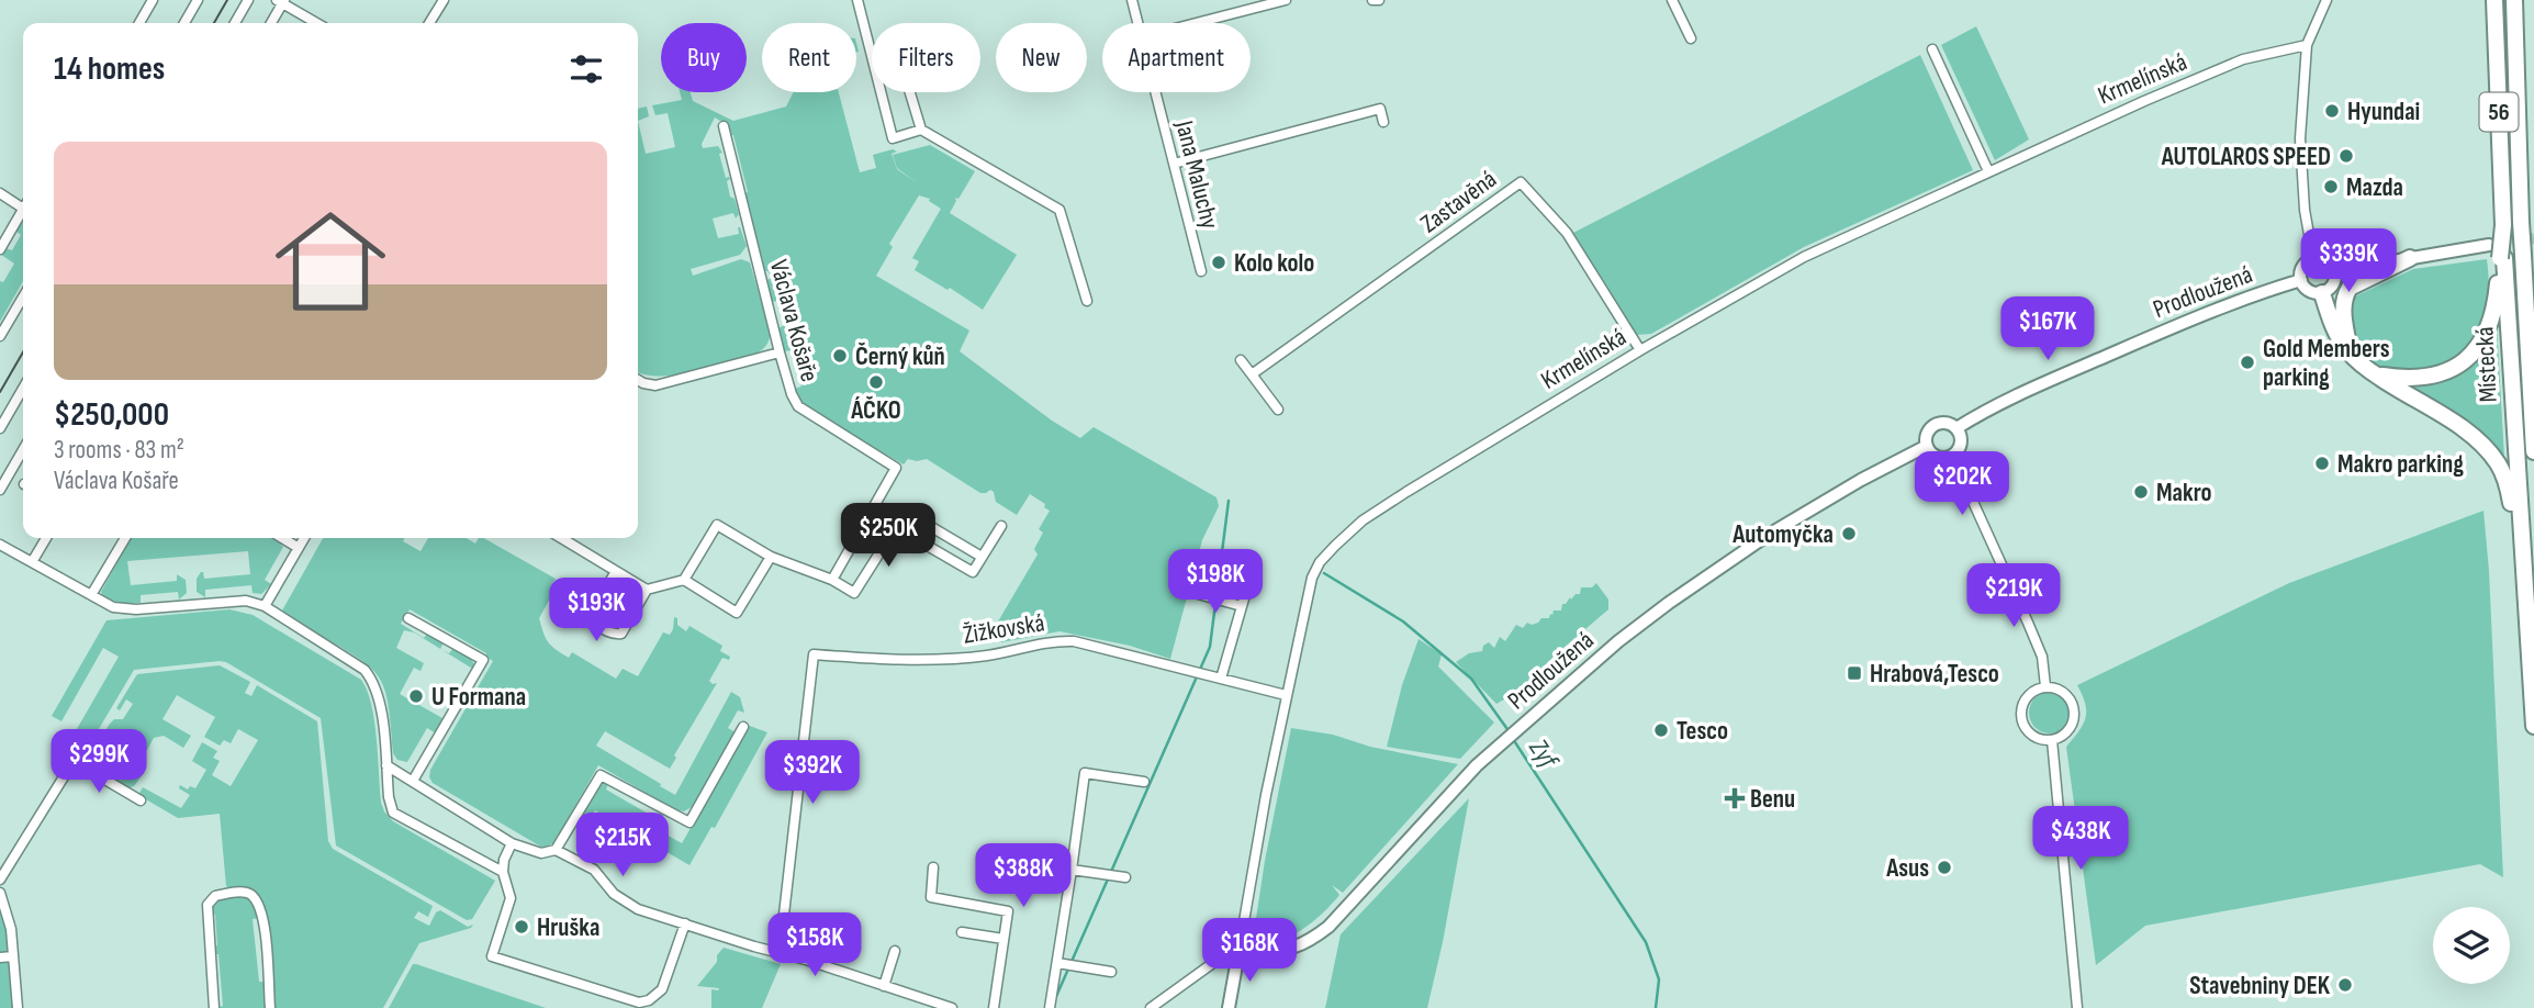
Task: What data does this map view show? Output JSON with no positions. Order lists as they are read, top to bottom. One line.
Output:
{"streets":{"highway":["56","Místecká"],"main road":["Krmelínská","Prodloužená"],"street":["Jana Maluchy","Zastavěná","Václava Košaře","Žižkovská"]},"crossings":[["Krmelínská","Zastavěná"],["Krmelínská","Prodloužená"],["Krmelínská","Žižkovská"],["56","Místecká"]],"water":["Zyf"],"places":{"other":["Hyundai","AUTOLAROS SPEED","Mazda","Kolo kolo","Černý kůň","Gold Members parking","ÁČKO","Makro parking","Makro","Automyčka","U Formana","Tesco","Asus","Hruška","Stavebniny DEK"],"transit":["Hrabová,Tesco"],"health":["Benu"]},"page":{"chip":["Buy","Rent","Filters","New","Apartment"],"heading":"14 homes","list":[{"name":"$250,000","note":"3 rooms · 83 m² · Václava Košaře"}],"price":["$339K","$167K","$202K","$250K","$198K","$219K","$193K","$299K","$392K","$438K","$215K","$388K","$158K","$168K"]}}
